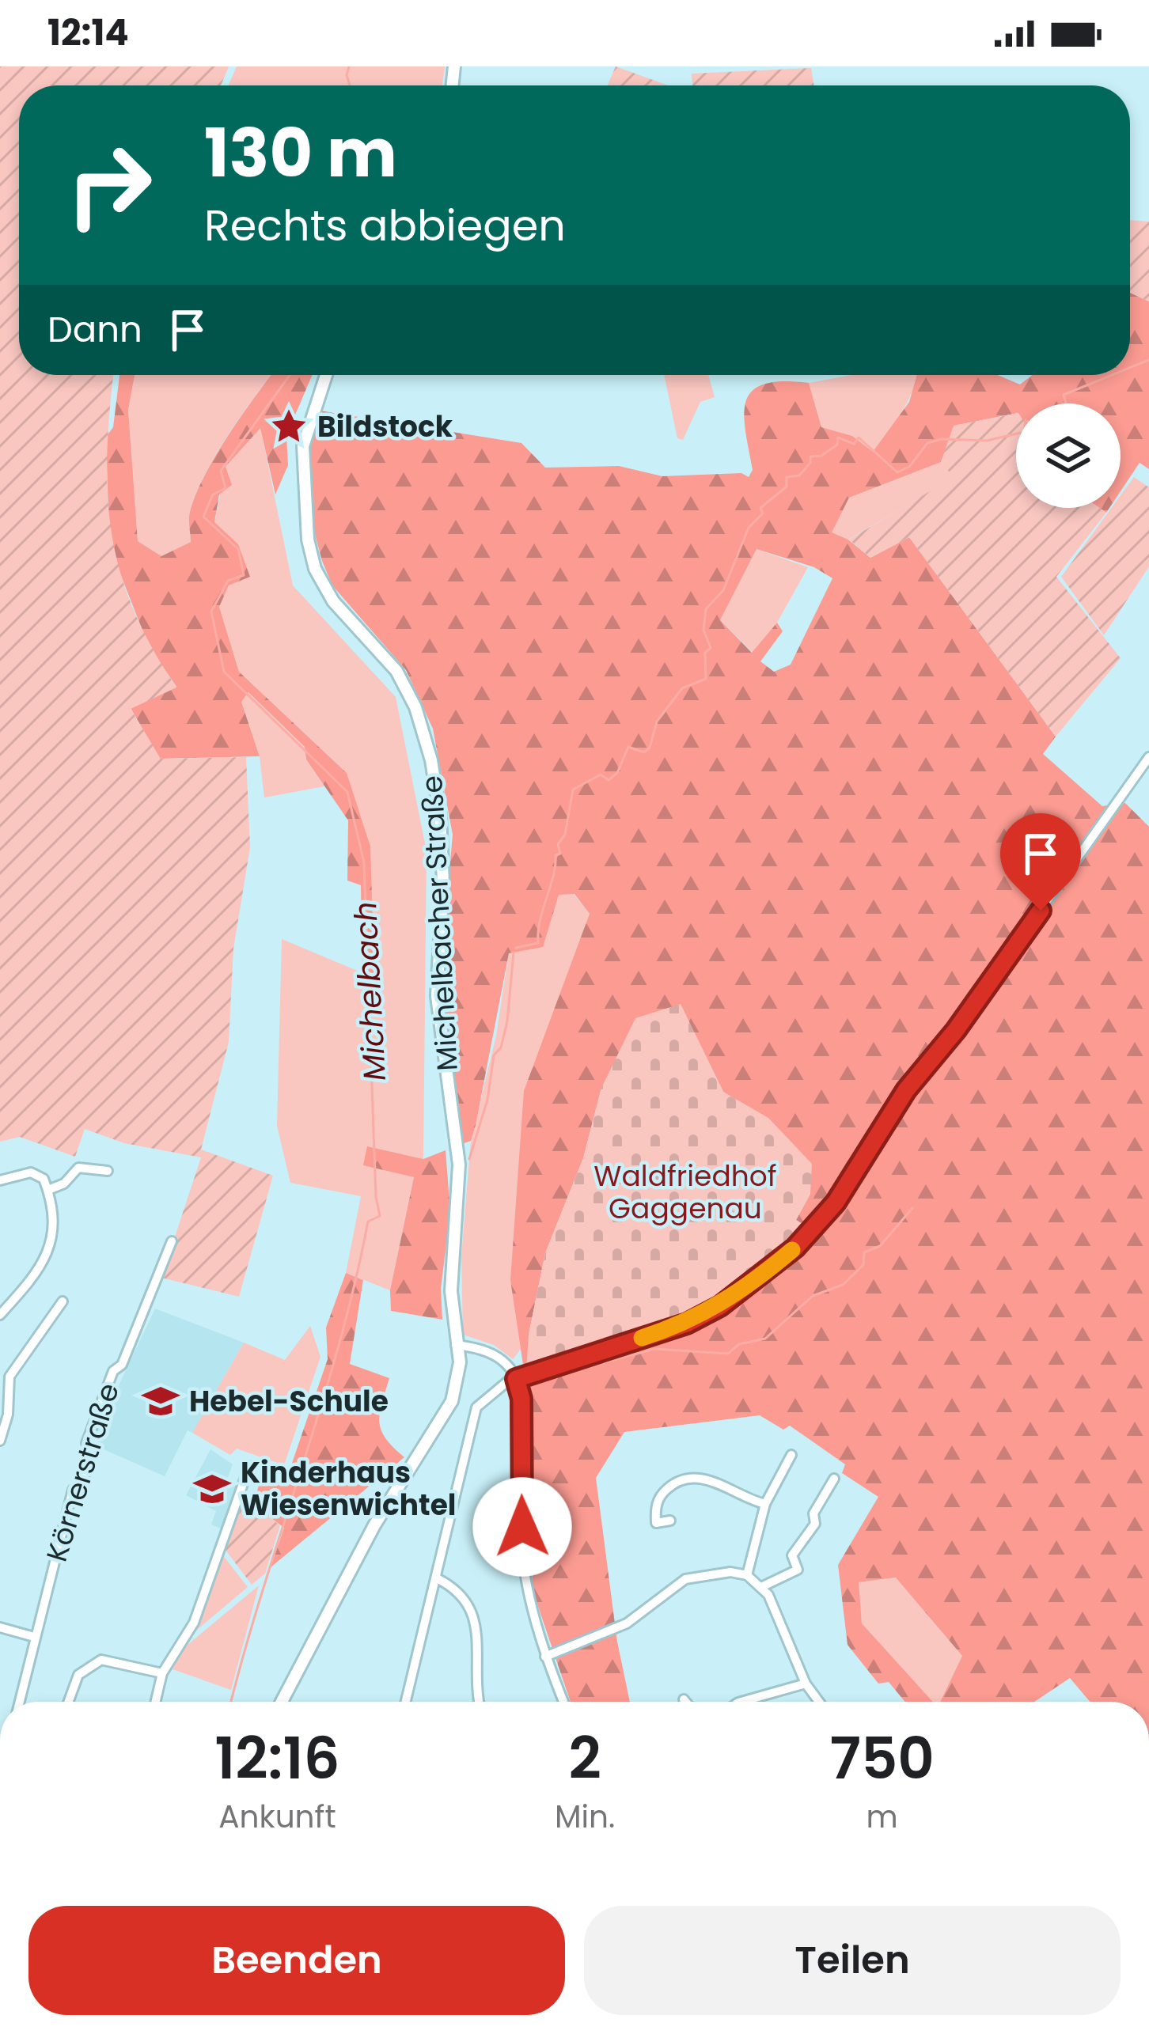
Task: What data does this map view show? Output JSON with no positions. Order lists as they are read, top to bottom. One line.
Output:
{"streets":{"main road":["Michelbacher Straße"],"street":["Körnerstraße"]},"water":["Michelbach"],"parks":["Waldfriedhof Gaggenau"],"places":{"place":["Bildstock"],"school or university":["Hebel-Schule","Kinderhaus Wiesenwichtel"]},"page":{"status":"12:14","turn":["130 m","Rechts abbiegen"],"then":"Dann","eta":["12:16","Ankunft","2","Min.","750","m"],"buttons":["Beenden","Teilen"]}}
